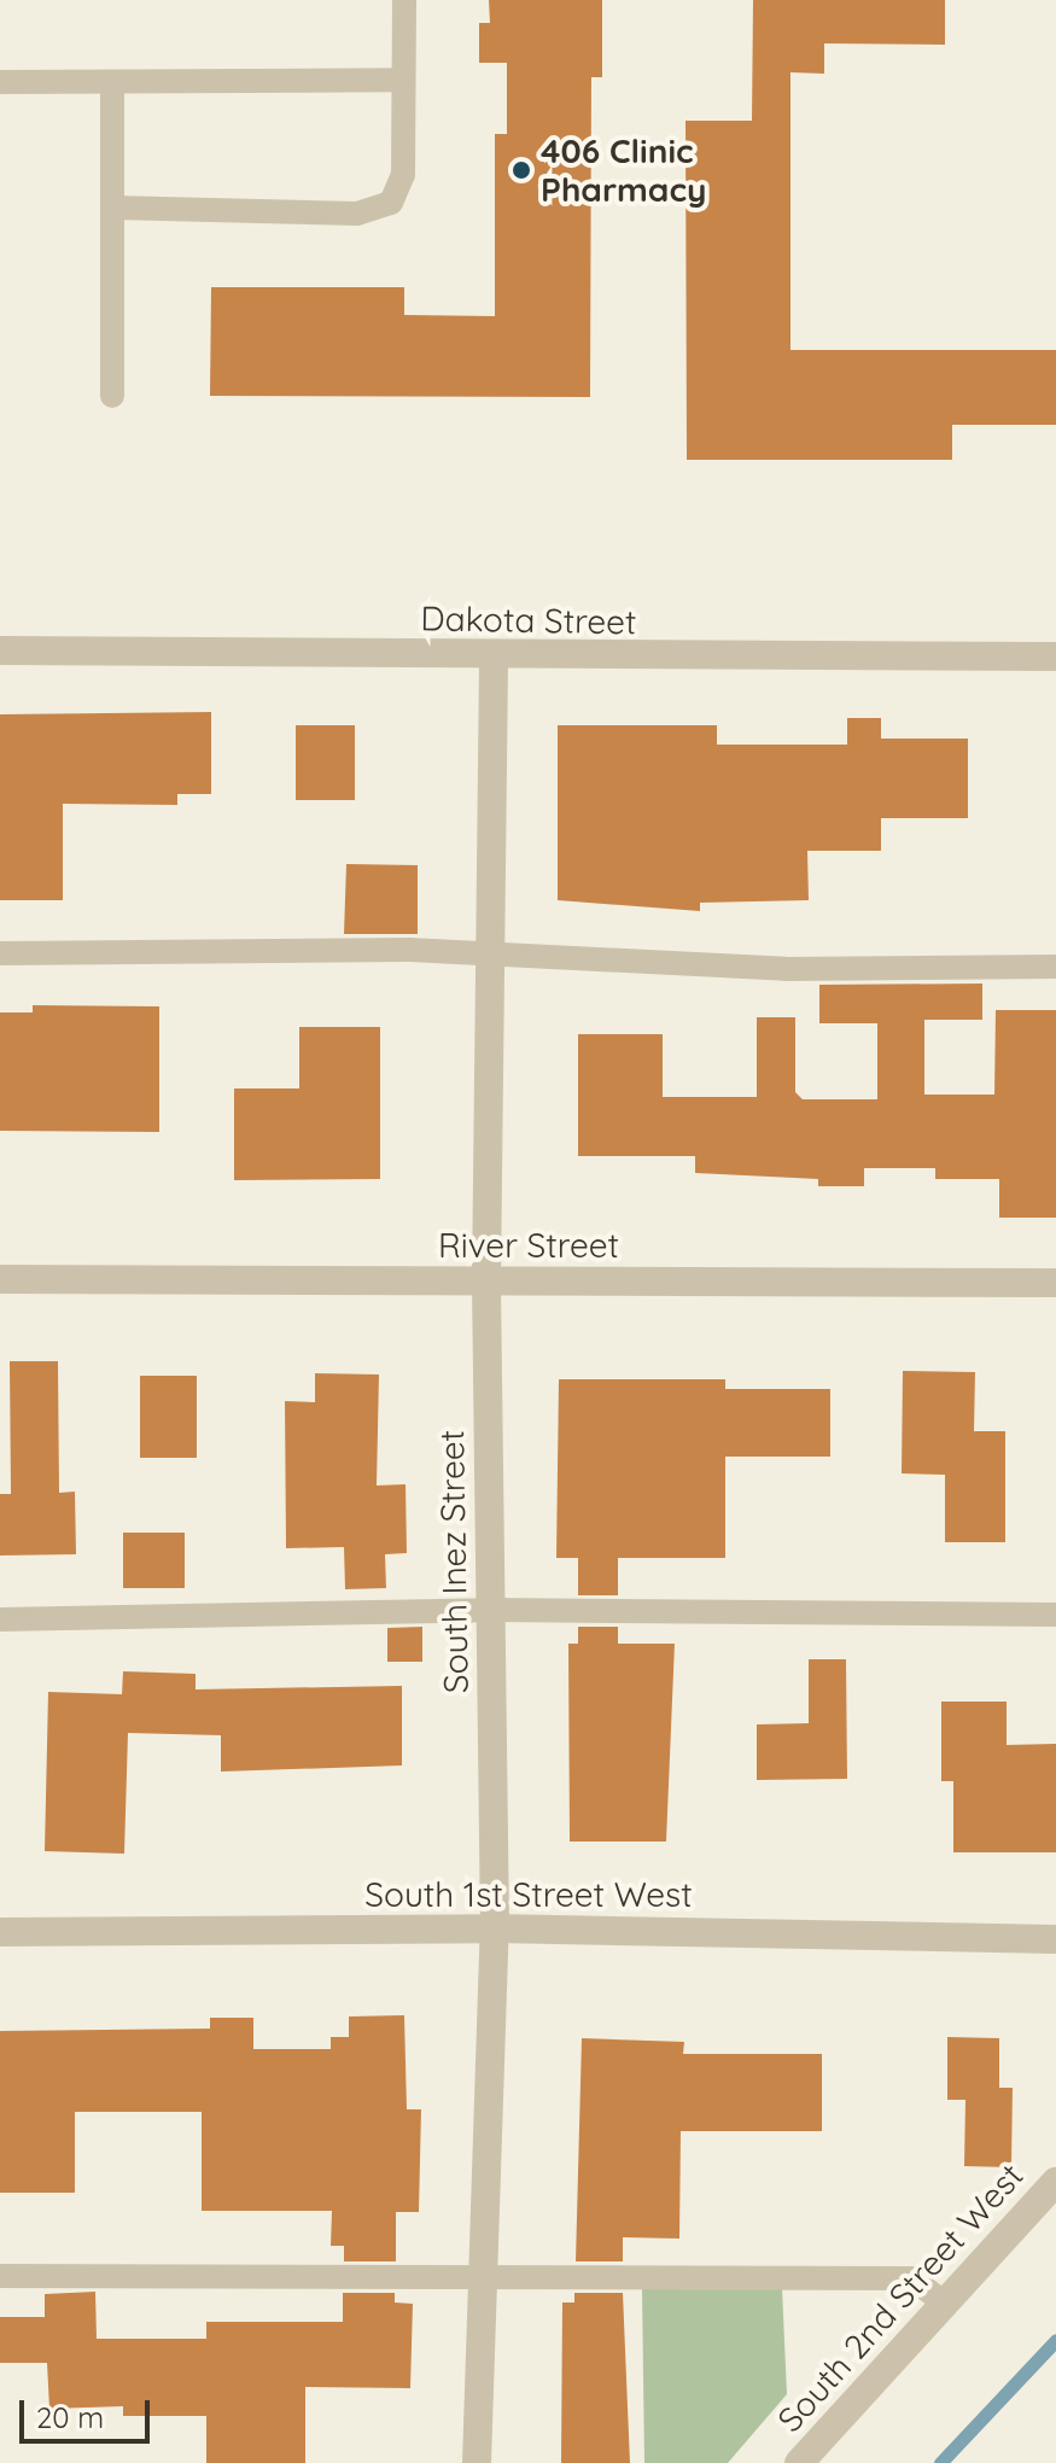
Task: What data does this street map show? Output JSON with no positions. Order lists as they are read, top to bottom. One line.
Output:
{"streets":{"street":["Dakota Street","River Street","South Inez Street","South 1st Street West","South 2nd Street West"]},"crossings":[["Dakota Street","South Inez Street"],["River Street","South Inez Street"],["South Inez Street","South 1st Street West"]],"places":["406 Clinic Pharmacy"],"scale_bar":"20 m"}
